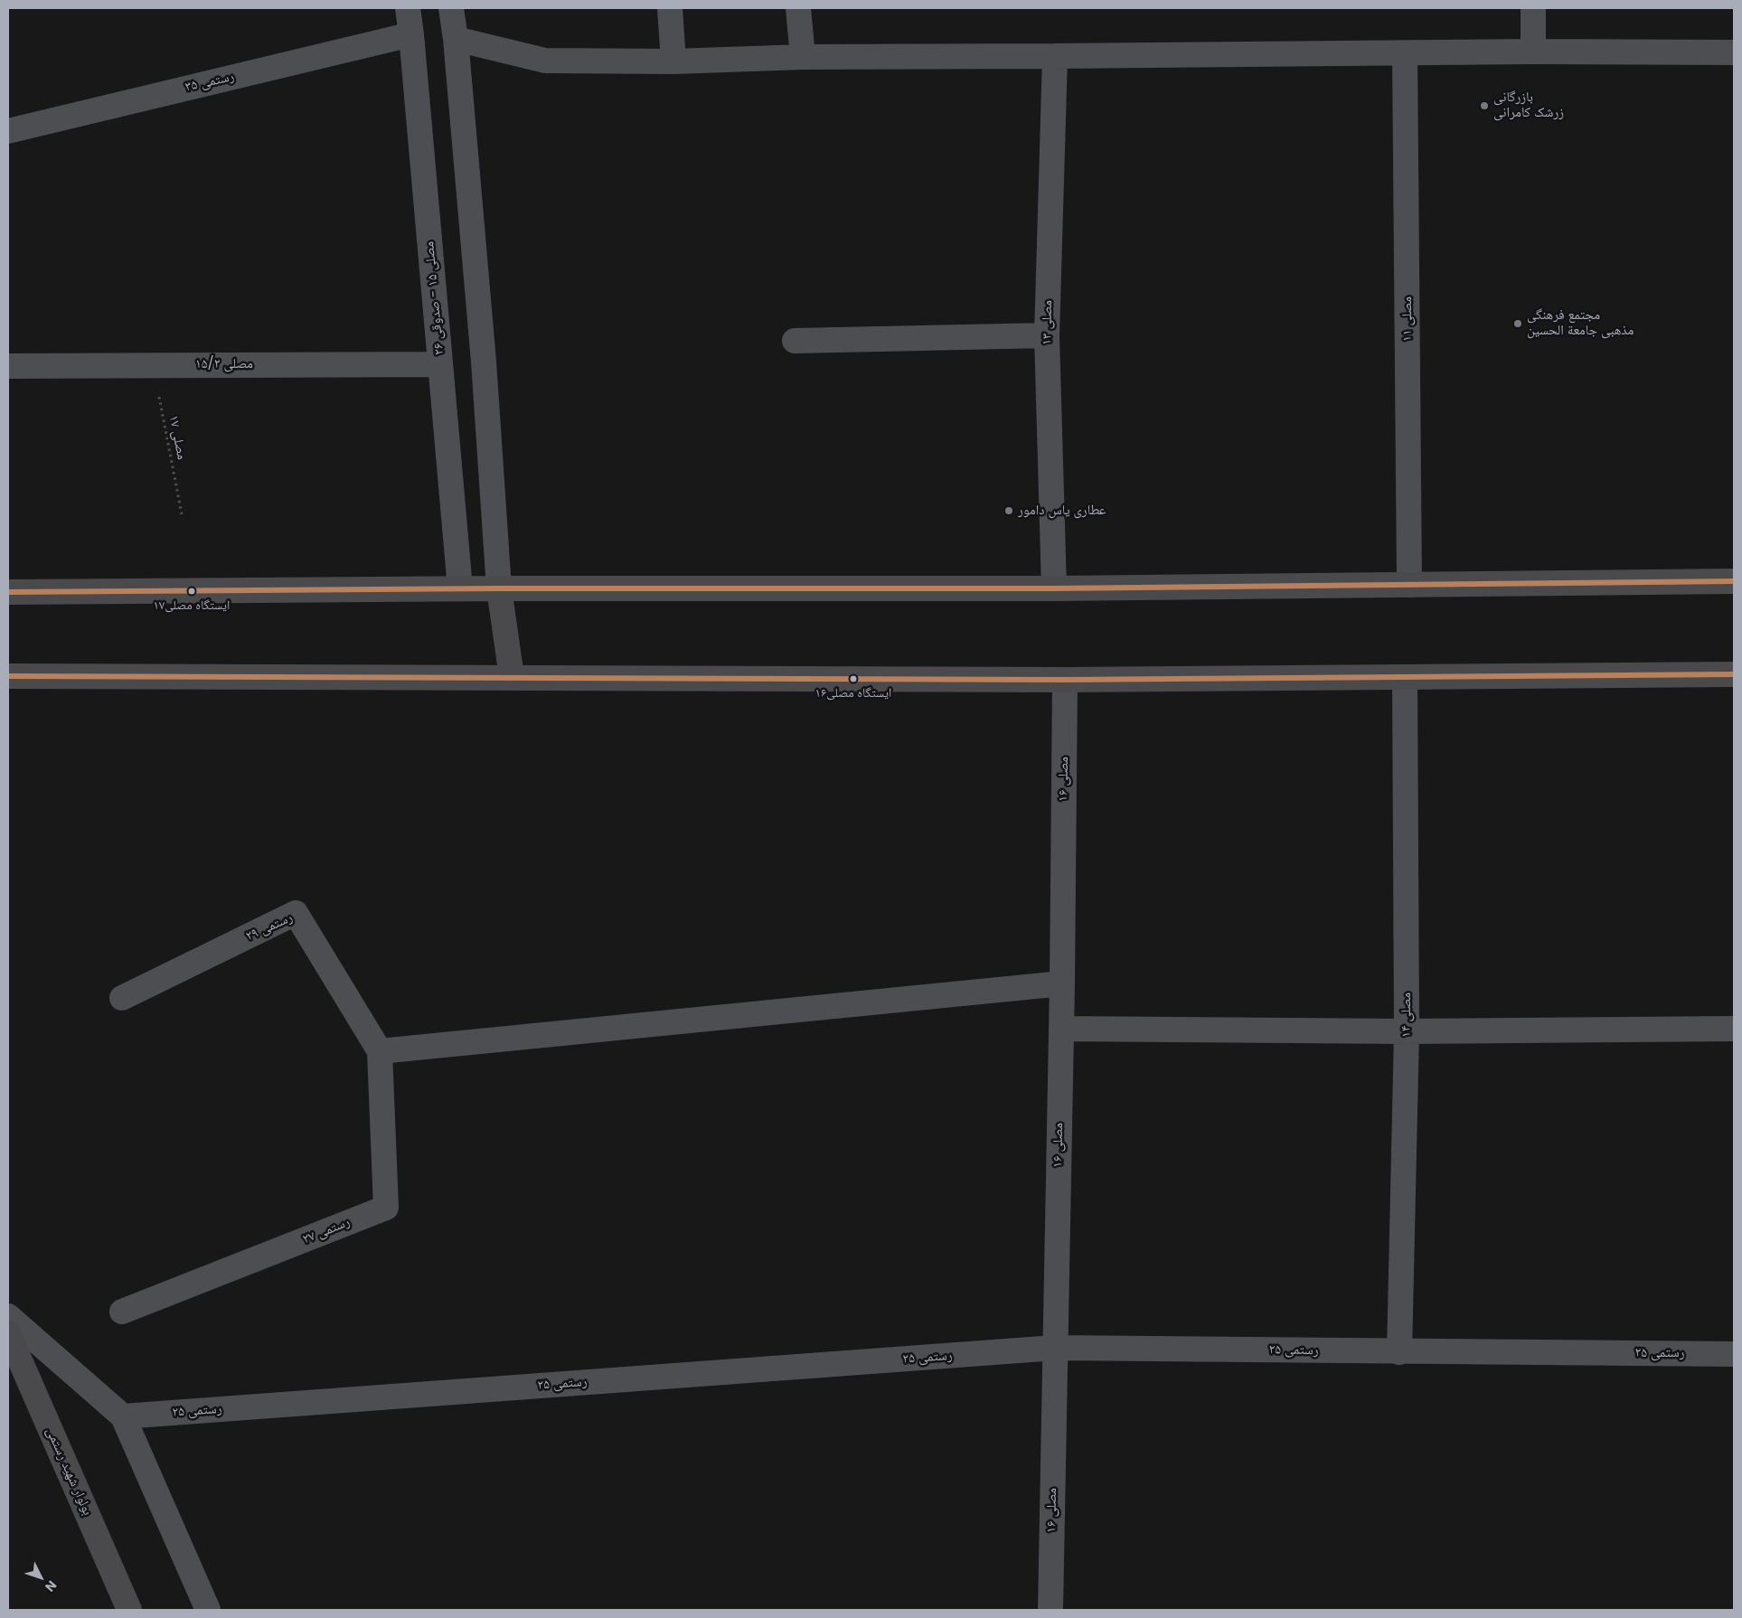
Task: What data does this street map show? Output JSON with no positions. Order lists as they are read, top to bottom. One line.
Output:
{"streets":{"main road":["بولوار شهید رستمی"],"street":["رستمی ۳۵","مصلی ۱۵ - صدوقی ۲۶","مصلی ۱۱","مصلی ۱۳","مصلی ۱۵/۲","مصلی ۱۶","رستمی ۲۹","مصلی ۱۴","رستمی ۲۷","رستمی ۲۵"],"path":["مصلی ۱۷"]},"crossings":[["رستمی ۳۵","مصلی ۱۵ - صدوقی ۲۶"],["مصلی ۱۵ - صدوقی ۲۶","مصلی ۱۵/۲"],["مصلی ۱۵/۲","مصلی ۱۷"],["مصلی ۱۶","رستمی ۲۵"],["رستمی ۲۹","رستمی ۲۷"],["مصلی ۱۴","رستمی ۲۵"]],"places":["بازرگانی زرشک کامرانی","مجتمع فرهنگی مذهبی جامعة الحسین","عطاری یاس دامور","ایستگاه مصلی۱۷","ایستگاه مصلی۱۶"],"north":"bottom right"}
